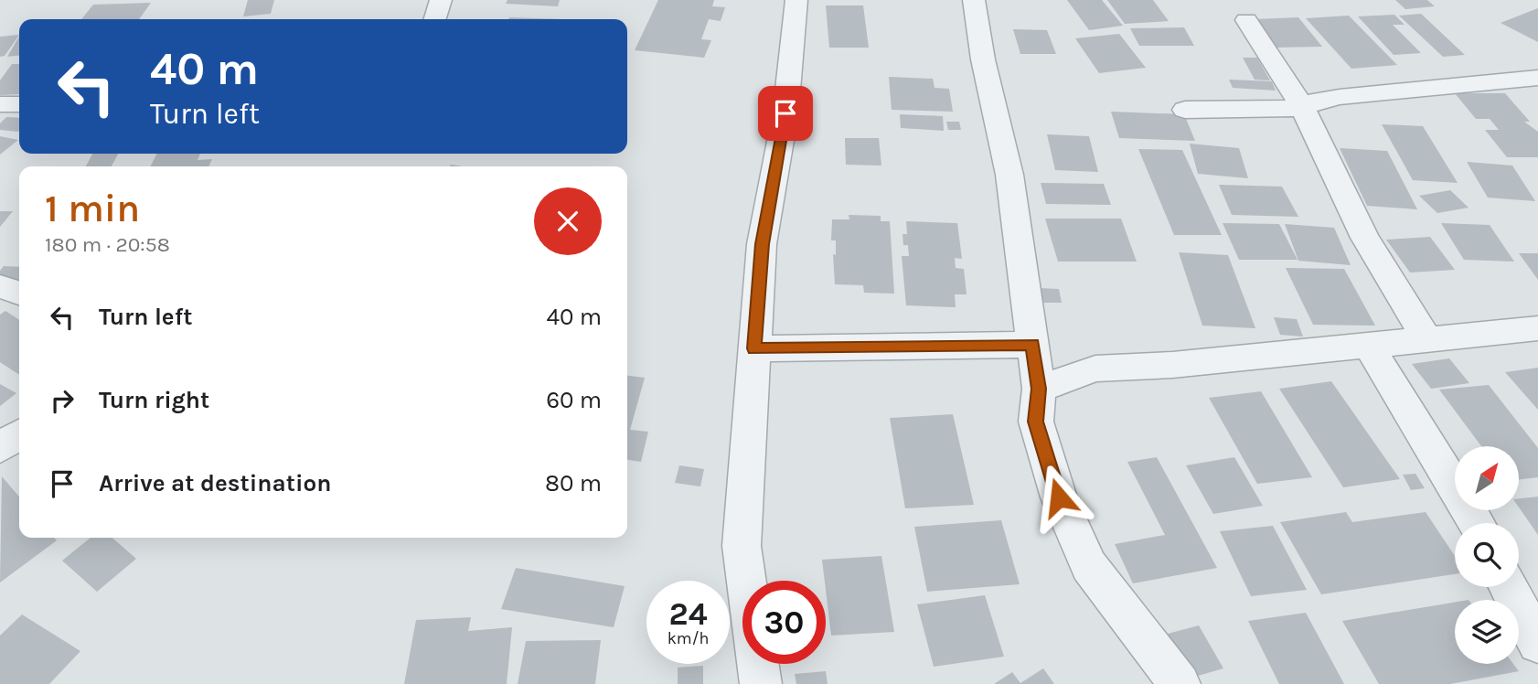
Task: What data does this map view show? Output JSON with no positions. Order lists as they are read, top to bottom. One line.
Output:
{"north":"top right","page":{"turn":["40 m","Turn left"],"heading":["1 min","180 m · 20:58"],"list":[{"name":"Turn left","value":"40 m"},{"name":"Turn right","value":"60 m"},{"name":"Arrive at destination","value":"80 m"}],"speed":"24 km/h","limit":"30"}}
